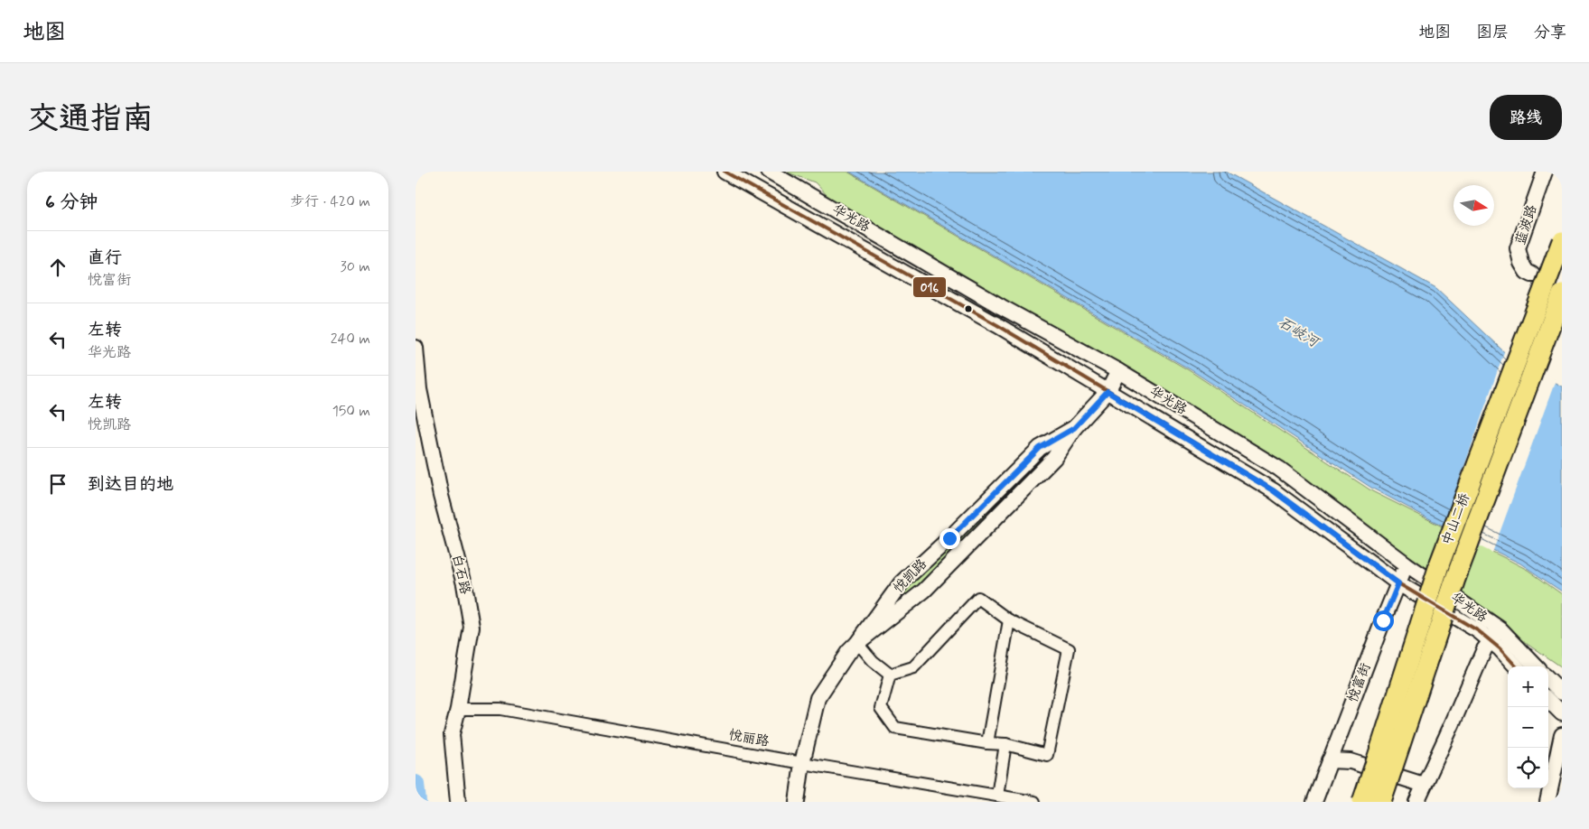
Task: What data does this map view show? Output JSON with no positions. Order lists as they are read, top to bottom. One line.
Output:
{"streets":{"highway":["中山二桥"],"street":["华光路","蓝波路","白石路","悦凯路","悦富街","悦丽路"]},"crossings":[["华光路","悦凯路"],["华光路","悦富街"],["白石路","悦丽路"],["悦凯路","悦丽路"]],"water":["石岐河"],"lines":["transit line 016"],"north":"right","page":{"header":"地图","nav":["地图","图层","分享"],"buttons":"路线","title":"交通指南","heading":["6 分钟","步行 · 420 m"],"list":[["直行","悦富街","30 m"],["左转","华光路","240 m"],["左转","悦凯路","150 m"],"到达目的地"],"map_buttons":["+","−"]}}
